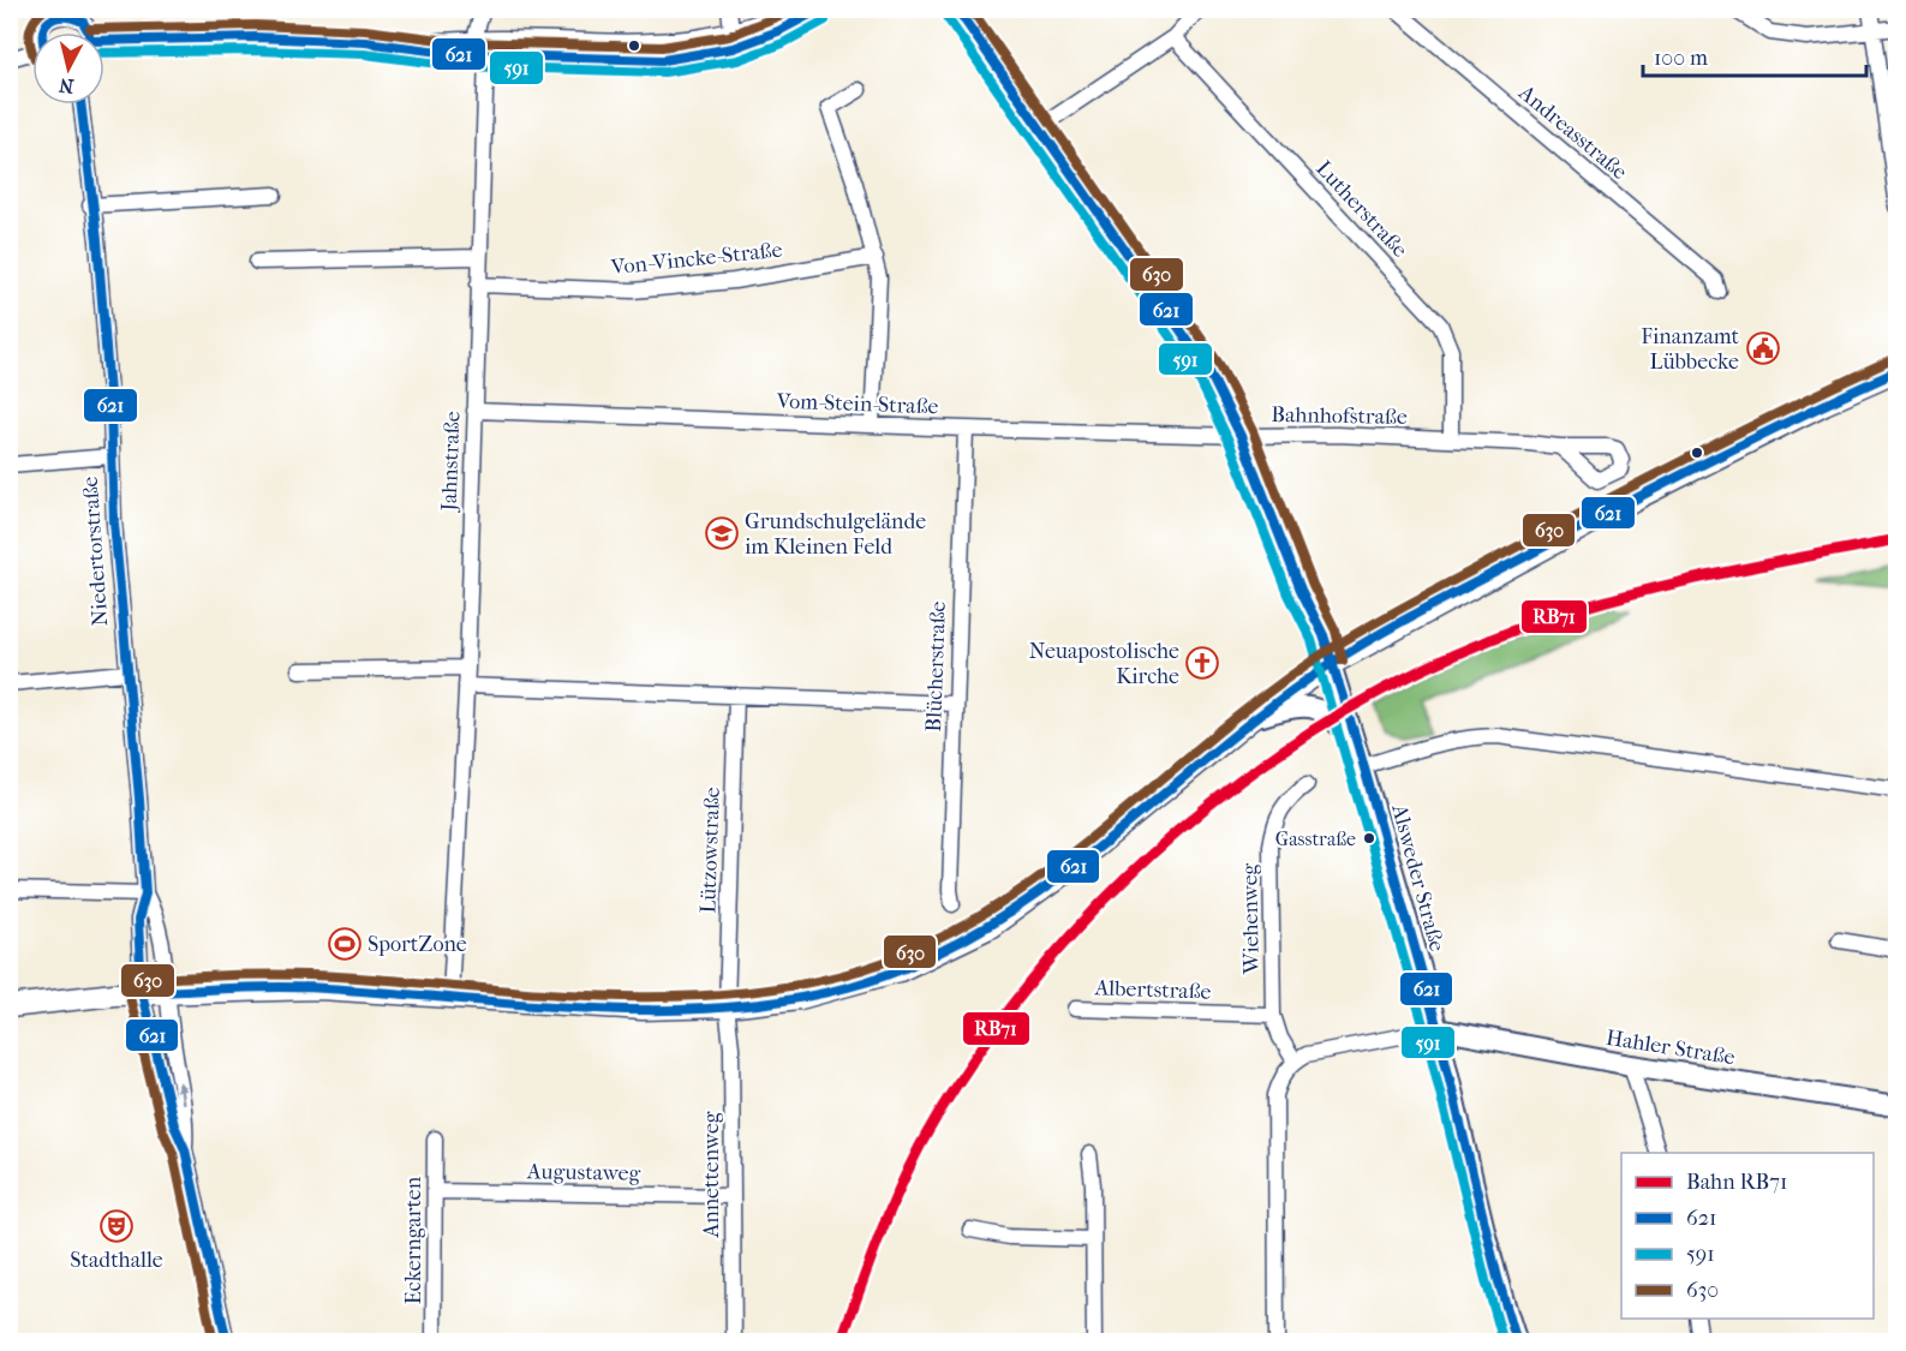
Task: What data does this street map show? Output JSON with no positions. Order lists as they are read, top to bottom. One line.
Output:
{"streets":{"street":["Andreasstraße","Lutherstraße","Von-Vincke-Straße","Vom-Stein-Straße","Bahnhofstraße","Jahnstraße","Niedertorstraße","Blücherstraße","Lützowstraße","Alsweder Straße","Wiehenweg","Albertstraße","Hahler Straße","Augustaweg","Annettenweg","Eckerngarten"]},"crossings":[["Lutherstraße","Bahnhofstraße"],["Von-Vincke-Straße","Jahnstraße"],["Vom-Stein-Straße","Bahnhofstraße"],["Vom-Stein-Straße","Jahnstraße"],["Vom-Stein-Straße","Blücherstraße"],["Vom-Stein-Straße","Alsweder Straße"],["Bahnhofstraße","Alsweder Straße"],["Lützowstraße","Annettenweg"],["Alsweder Straße","Hahler Straße"],["Wiehenweg","Albertstraße"],["Augustaweg","Annettenweg"],["Augustaweg","Eckerngarten"]],"places":{"public building":["Finanzamt Lübbecke"],"school or university":["Grundschulgelände im Kleinen Feld"],"church":["Neuapostolische Kirche"],"other":["Gasstraße"],"sports":["SportZone"],"theatre":["Stadthalle"]},"lines":["transit line 621","transit line 630","transit line 591","rail line RB71"],"legend":["Bahn RB71","621","591","630"],"scale_bar":"100 m","north":"bottom"}
